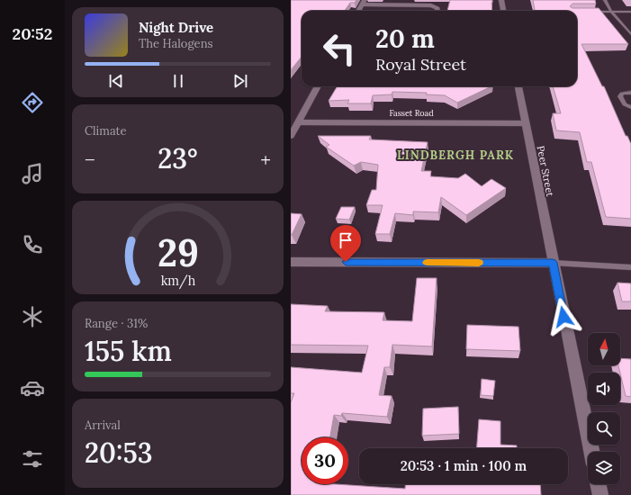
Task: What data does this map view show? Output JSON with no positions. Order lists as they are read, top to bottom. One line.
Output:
{"streets":{"street":["Fasset Road","Peer Street"]},"crossings":[["Fasset Road","Peer Street"]],"districts":["LINDBERGH PARK"],"north":"top","page":{"tabs":"20:52","turn":["20 m","Royal Street"],"song":["Night Drive","The Halogens"],"tile":["Climate",["Range · 31%","155 km"],["Arrival","20:53"]],"heat":["−","23°","+"],"limit":"30","trip":"20:53 · 1 min · 100 m","gauge":["29","km/h"]}}
